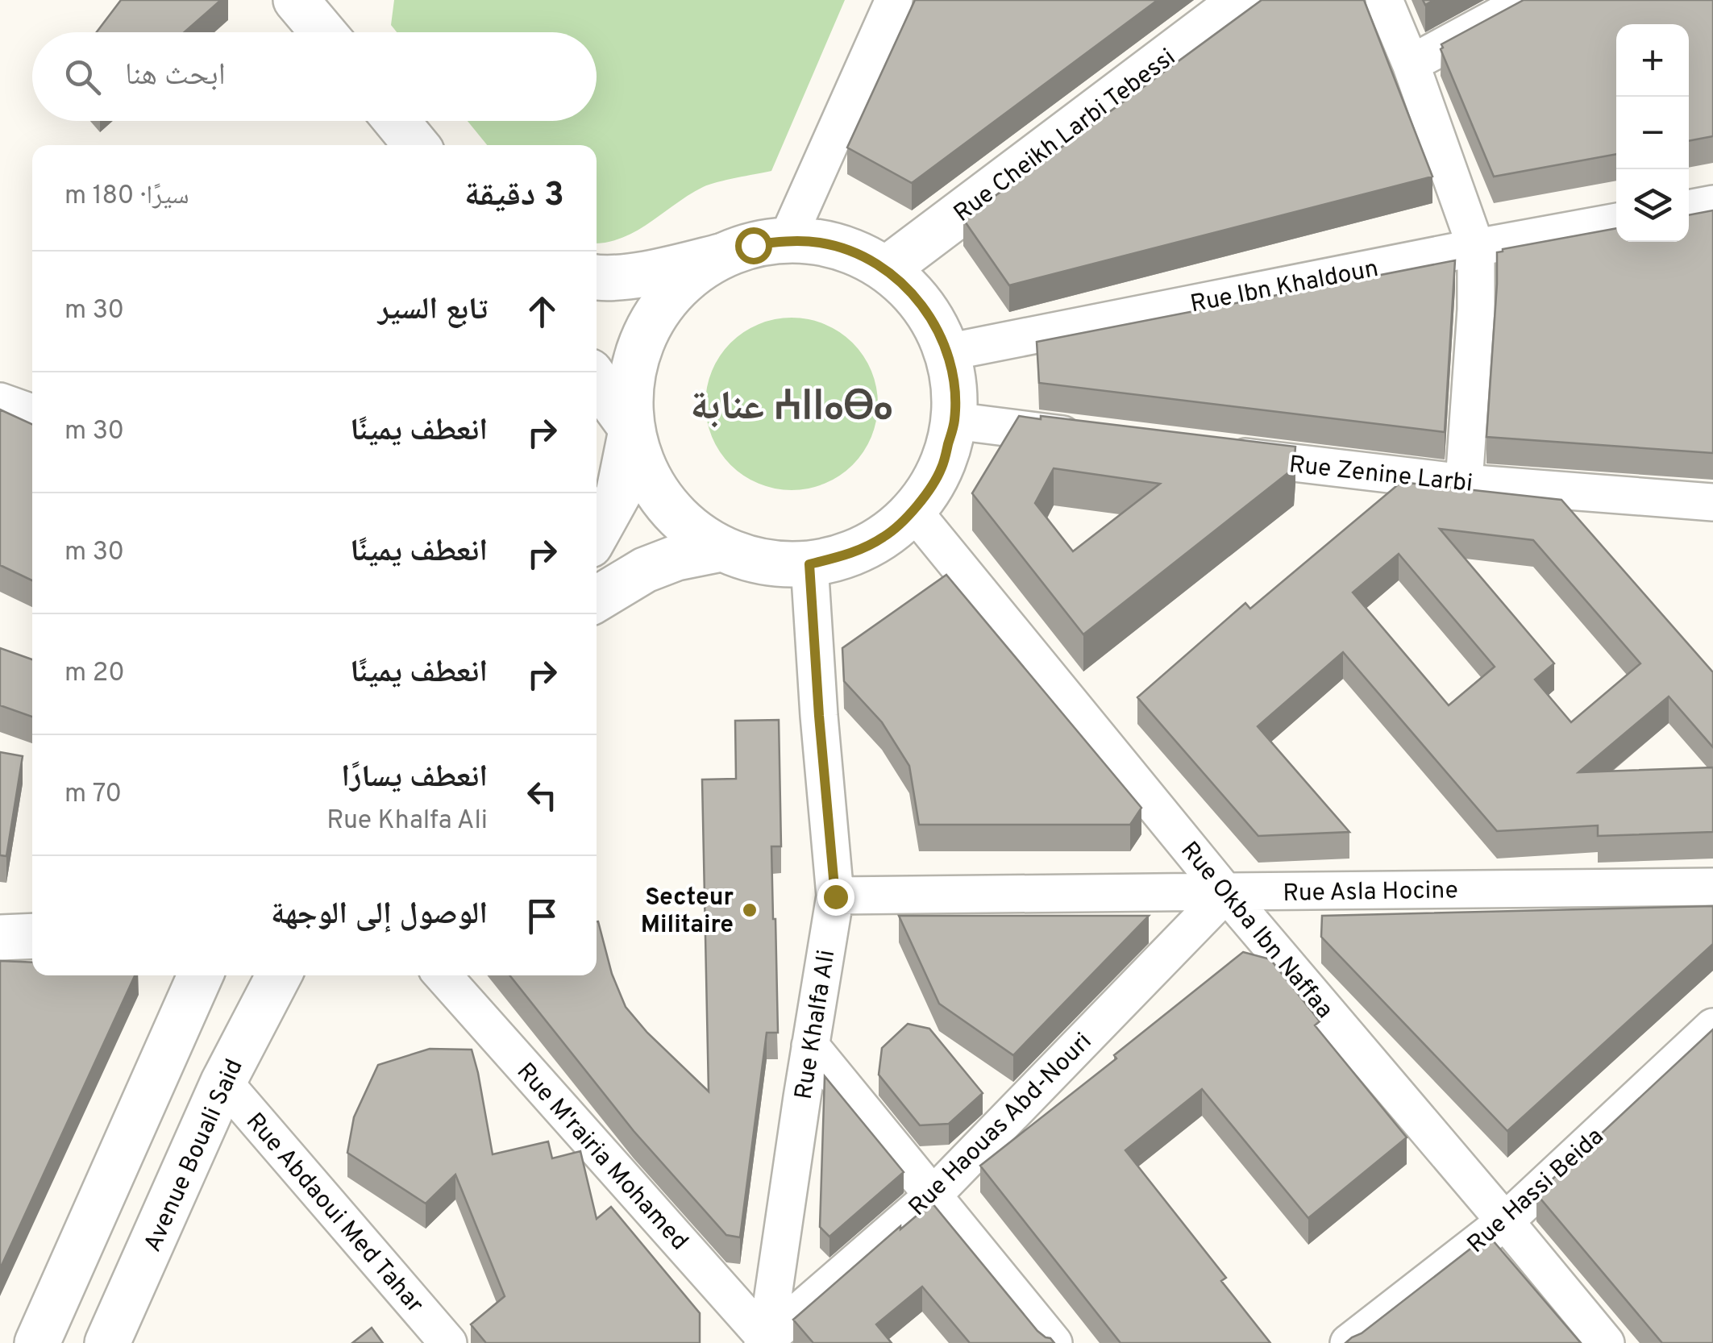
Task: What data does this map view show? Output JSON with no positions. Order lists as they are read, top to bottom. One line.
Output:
{"streets":{"main road":["Rue Cheikh Larbi Tebessi","Avenue Bouali Said"],"street":["Rue Ibn Khaldoun","Rue Zenine Larbi","Rue Asla Hocine","Rue Okba Ibn Naffaa","Rue Khalfa Ali","Rue Haouas Abd-Nouri","Rue M'rairia Mohamed","Rue Hassi Beida","Rue Abdaoui Med Tahar"]},"crossings":[["Rue Asla Hocine","Rue Okba Ibn Naffaa"],["Rue Asla Hocine","Rue Khalfa Ali"],["Rue Asla Hocine","Rue Haouas Abd-Nouri"],["Rue Okba Ibn Naffaa","Rue Haouas Abd-Nouri"],["Rue Okba Ibn Naffaa","Rue Hassi Beida"],["Rue Khalfa Ali","Rue Haouas Abd-Nouri"],["Rue Khalfa Ali","Rue M'rairia Mohamed"],["Rue Haouas Abd-Nouri","Rue M'rairia Mohamed"],["Avenue Bouali Said","Rue Abdaoui Med Tahar"]],"districts":["عنابة ⵄⵏⵏⴰⴱⴰ"],"places":["Secteur Militaire"],"page":{"map_buttons":["+","−"],"search":"ابحث هنا","heading":["3 دقيقة","سيرًا · 180 m"],"list":[["تابع السير","30 m"],["انعطف يمينًا","30 m"],["انعطف يمينًا","30 m"],["انعطف يمينًا","20 m"],["انعطف يسارًا","Rue Khalfa Ali","70 m"],"الوصول إلى الوجهة"]}}
